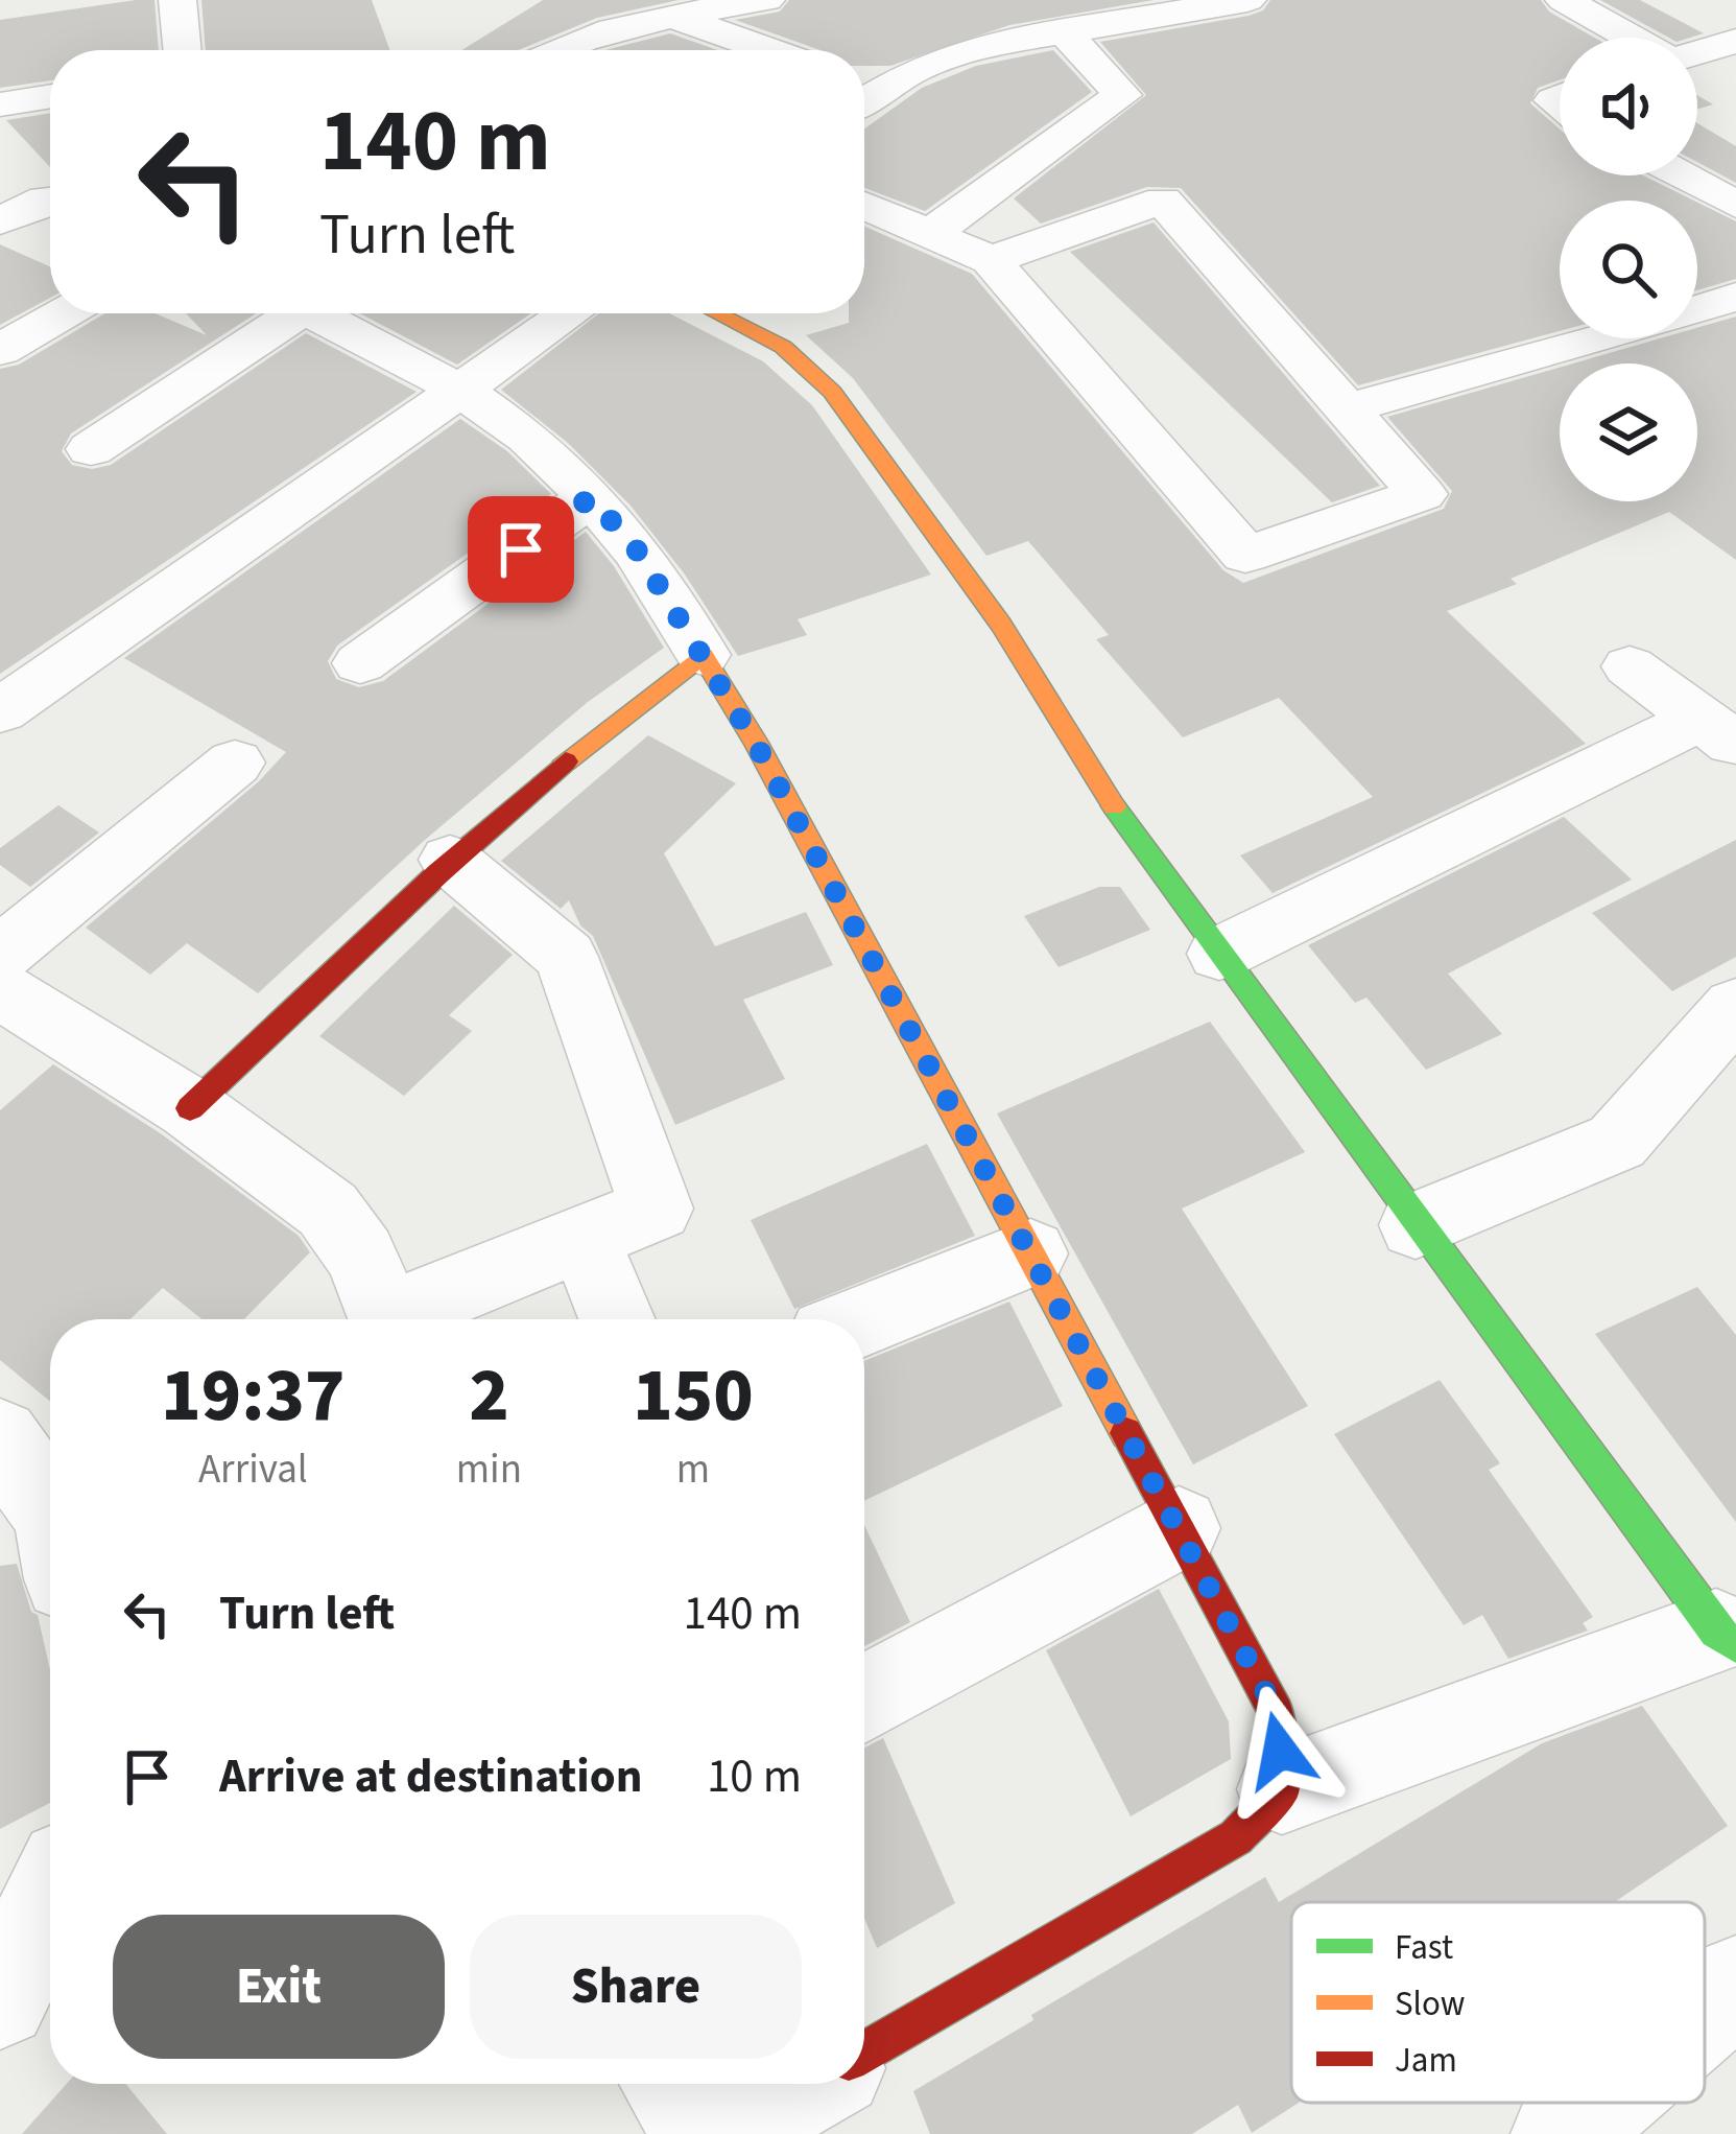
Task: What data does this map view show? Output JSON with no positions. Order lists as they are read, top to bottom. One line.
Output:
{"legend":["Fast","Slow","Jam"],"page":{"turn":["140 m","Turn left"],"eta":["19:37","Arrival","2","min","150","m"],"list":[{"name":"Turn left","value":"140 m"},{"name":"Arrive at destination","value":"10 m"}],"buttons":["Exit","Share"]}}
